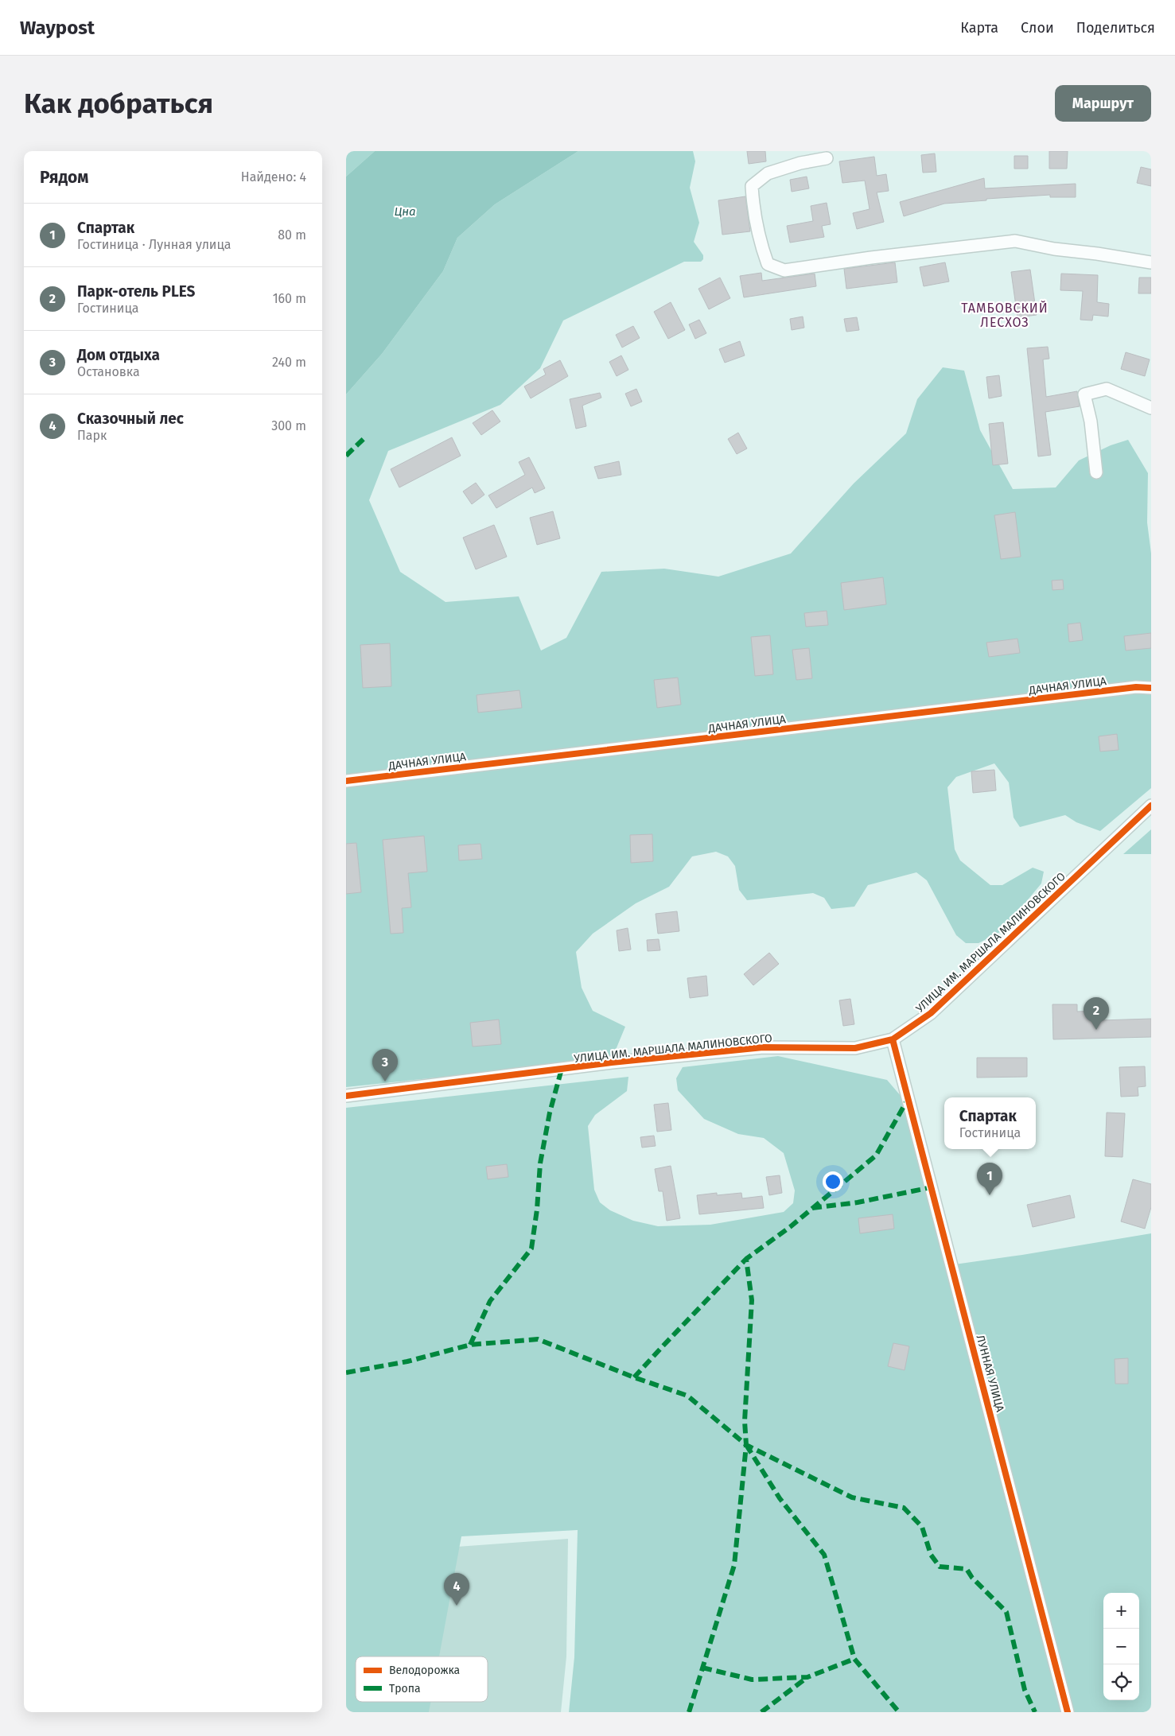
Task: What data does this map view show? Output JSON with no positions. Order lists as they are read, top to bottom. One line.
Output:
{"streets":{"street":["ДАЧНАЯ УЛИЦА","УЛИЦА ИМ. МАРШАЛА МАЛИНОВСКОГО","ЛУННАЯ УЛИЦА"]},"crossings":[["УЛИЦА ИМ. МАРШАЛА МАЛИНОВСКОГО","ЛУННАЯ УЛИЦА"]],"districts":["ТАМБОВСКИЙ ЛЕСХОЗ"],"water":["Цна"],"legend":["Велодорожка","Тропа"],"page":{"header":"Waypost","nav":["Карта","Слои","Поделиться"],"buttons":"Маршрут","title":"Как добраться","heading":["Рядом","Найдено: 4"],"list":[{"mark":"1","name":"Спартак","note":"Гостиница · Лунная улица","value":"80 m"},{"mark":"2","name":"Парк-отель PLES","note":"Гостиница","value":"160 m"},{"mark":"3","name":"Дом отдыха","note":"Остановка","value":"240 m"},{"mark":"4","name":"Сказочный лес","note":"Парк","value":"300 m"}],"pins":["2","3","1","4"],"popup":["Спартак","Гостиница"],"map_buttons":["+","−"]}}
